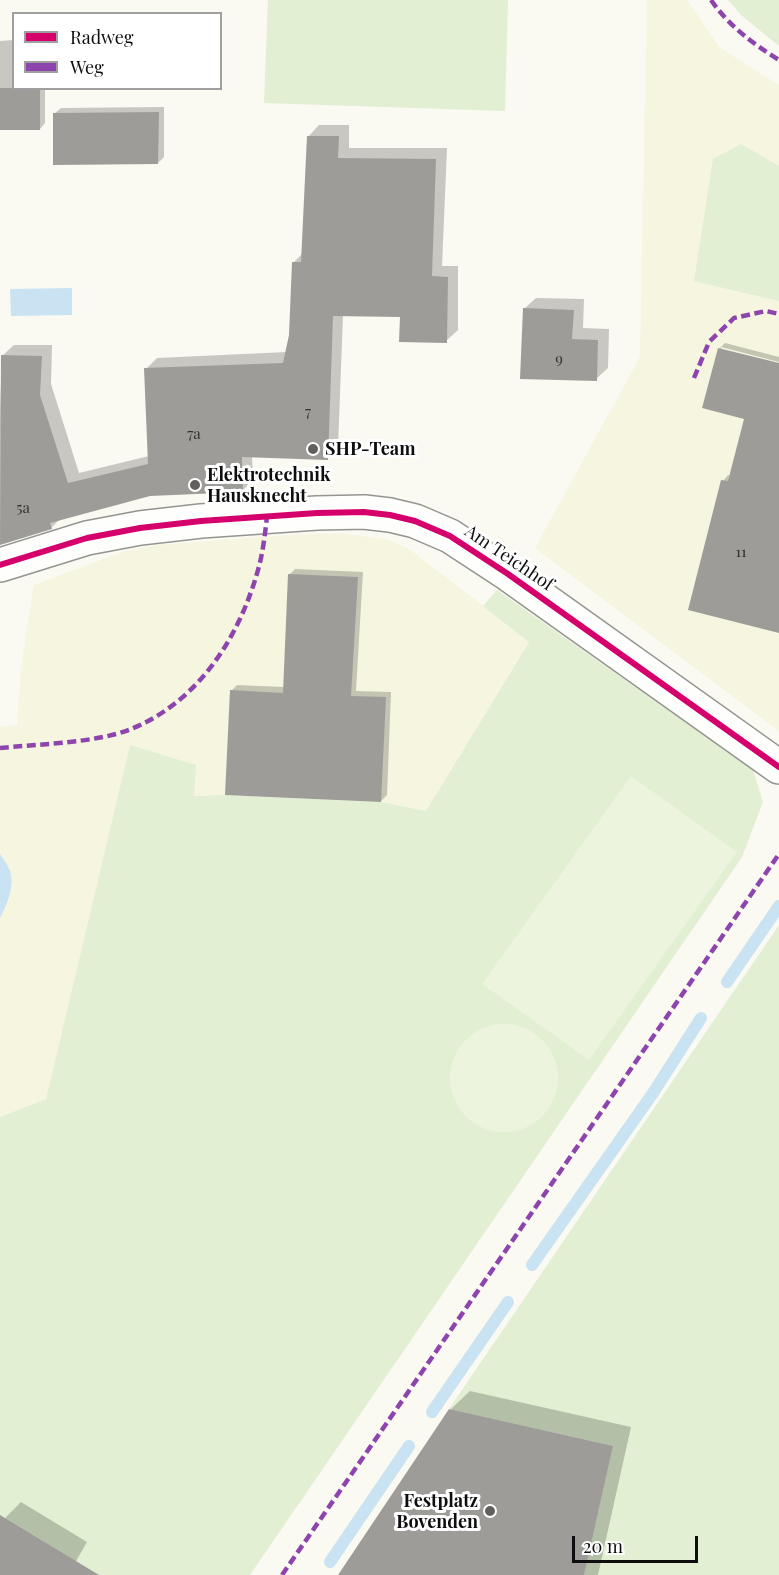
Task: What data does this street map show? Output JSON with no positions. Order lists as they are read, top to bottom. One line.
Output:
{"streets":{"street":["Am Teichhof"]},"places":["SHP-Team","Elektrotechnik Hausknecht","Festplatz Bovenden"],"house_numbers":["9","7","7a","5a","11"],"legend":["Radweg","Weg"],"scale_bar":"20 m"}
